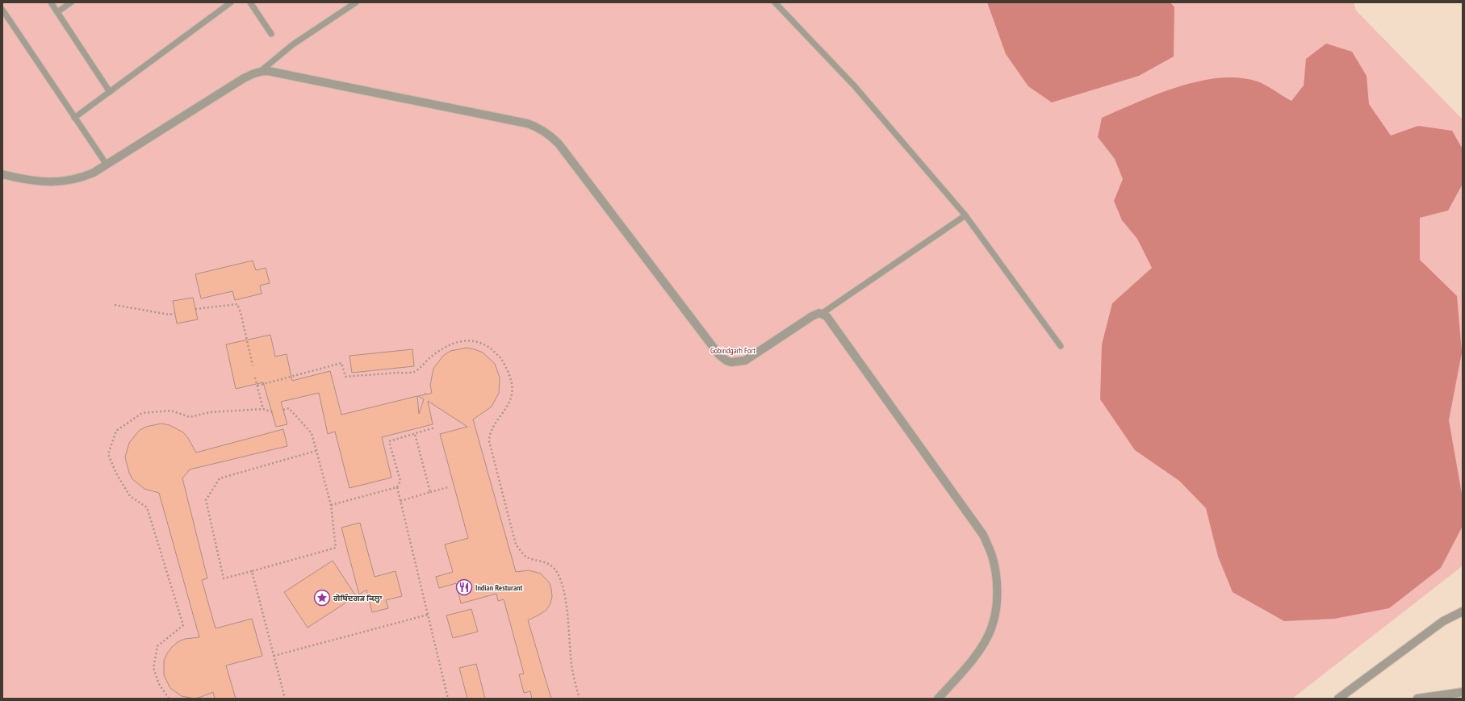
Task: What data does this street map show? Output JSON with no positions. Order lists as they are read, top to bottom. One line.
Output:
{"parks":["Gobindgarh Fort"],"places":{"restaurant":["Indian Resturant"],"place":["ਗੋਬਿੰਦਗੜ ਕਿਲ੍ਹਾ"]}}
